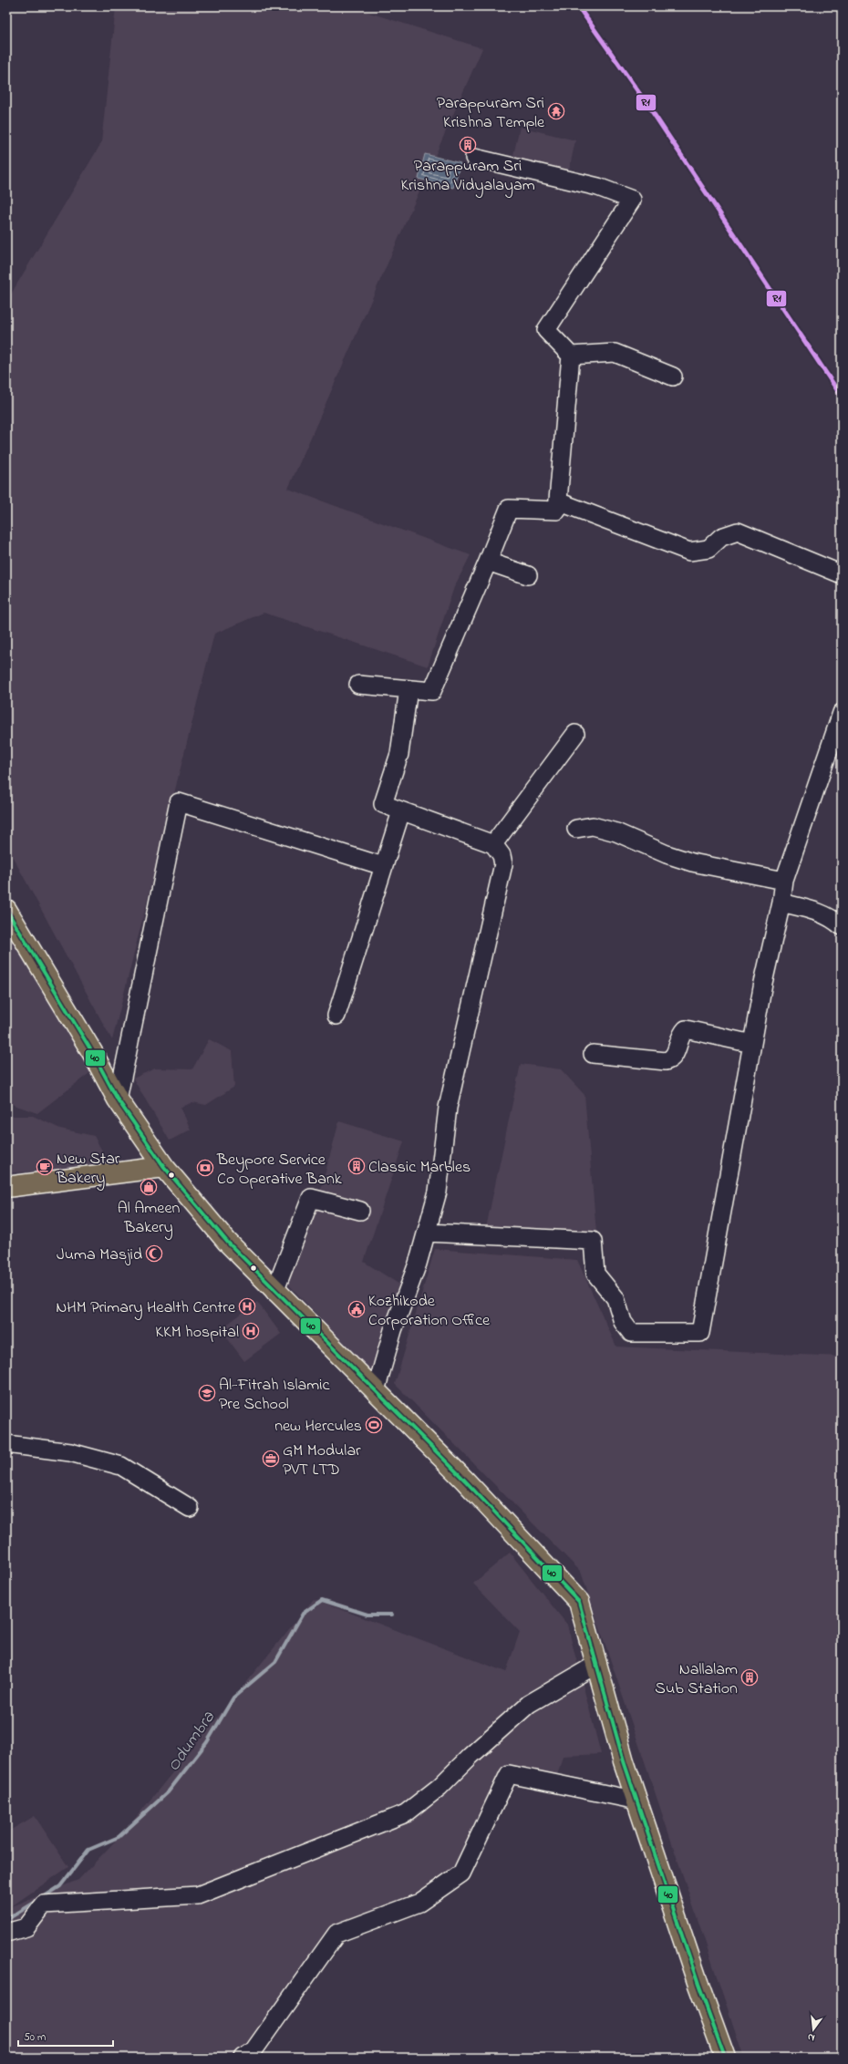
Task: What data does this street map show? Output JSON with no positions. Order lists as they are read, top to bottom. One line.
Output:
{"water":["Odumbra"],"places":{"temple":["Parappuram Sri Krishna Temple"],"building":["Parappuram Sri Krishna Vidyalayam","Classic Marbles","Nallalam Sub Station"],"cafe":["New Star Bakery"],"bank":["Beypore Service Co Operative Bank"],"shop":["Al Ameen Bakery"],"mosque":["Juma Masjid"],"hospital":["NHM Primary Health Centre","KKM hospital"],"public building":["Kozhikode Corporation Office"],"school or university":["Al-Fitrah Islamic Pre School"],"sports":["new Hercules"],"office":["GM Modular PVT LTD"]},"lines":["transit line R1","transit line 40"],"scale_bar":"50 m","north":"bottom"}
